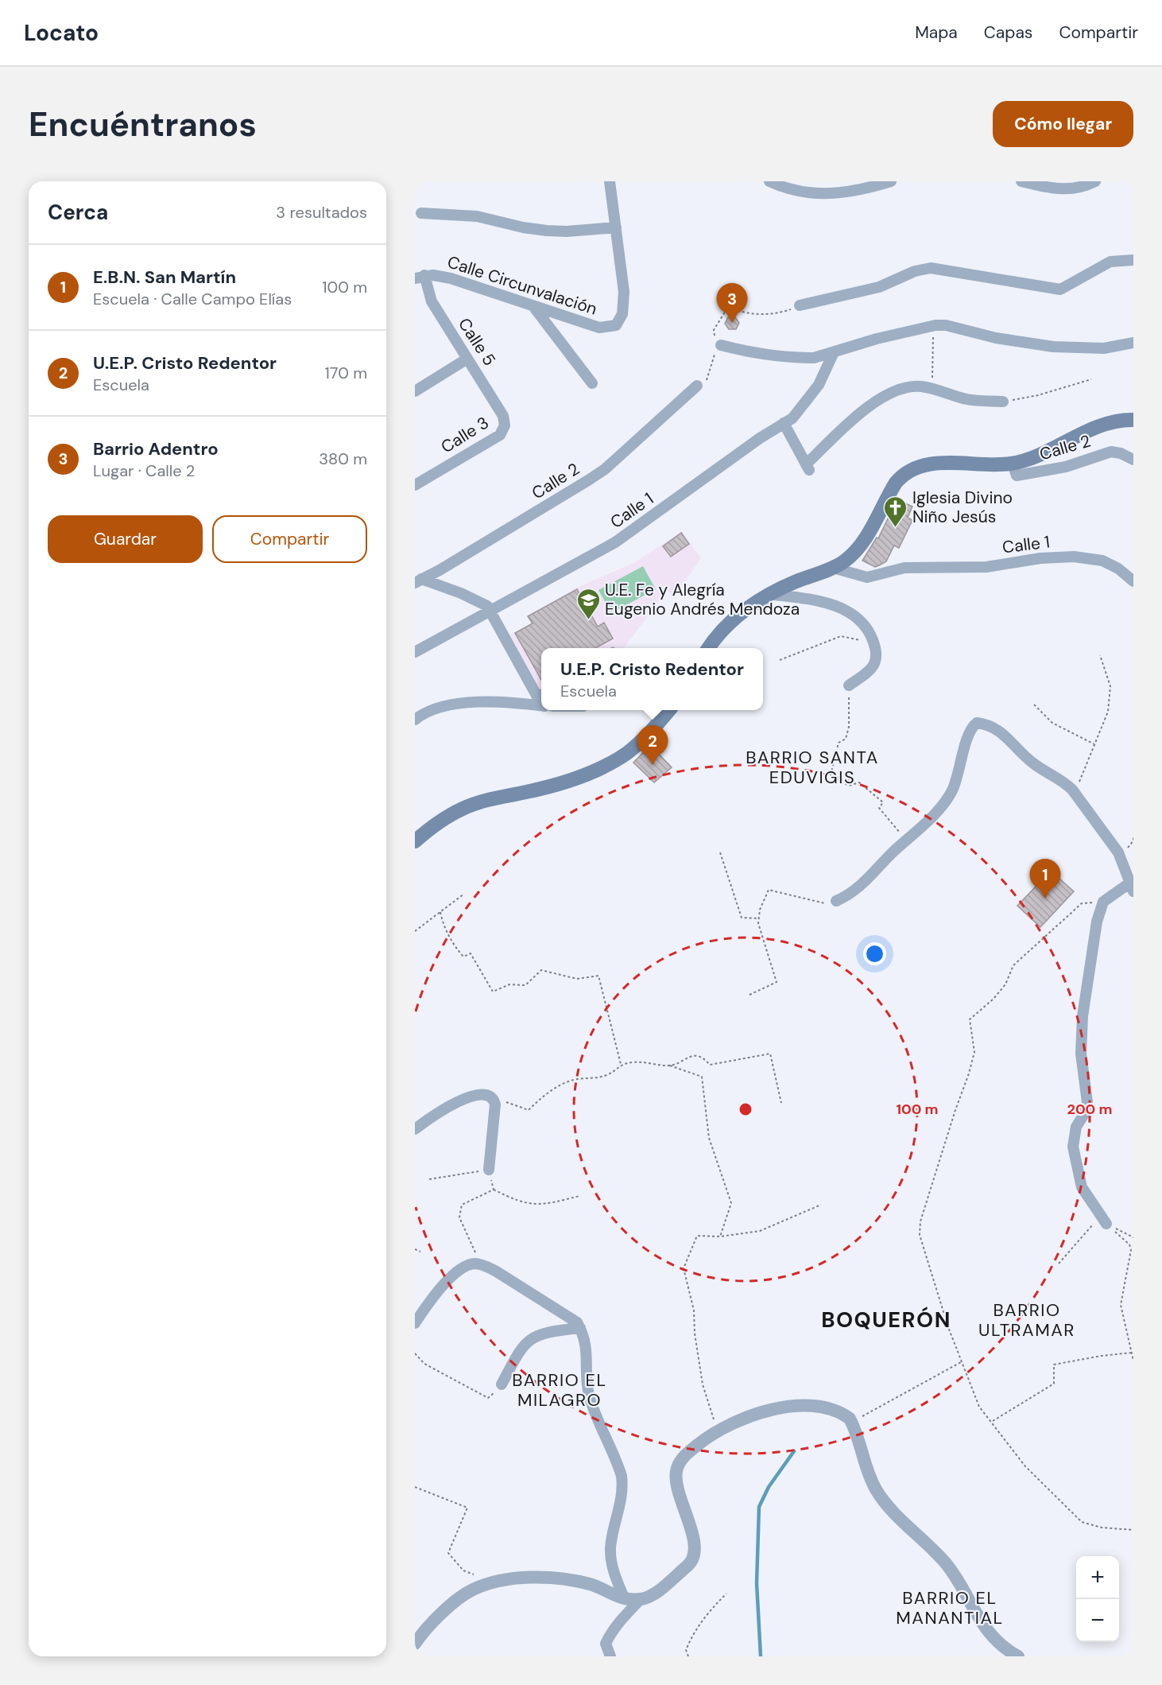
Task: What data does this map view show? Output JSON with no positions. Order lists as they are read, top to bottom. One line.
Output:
{"streets":{"street":["Calle Circunvalación","Calle 5","Calle 3","Calle 2","Calle 1"]},"crossings":[["Calle Circunvalación","Calle 5"],["Calle 5","Calle 3"]],"districts":["BARRIO SANTA EDUVIGIS","BARRIO ULTRAMAR","BOQUERÓN","BARRIO EL MILAGRO","BARRIO EL MANANTIAL"],"places":{"church":["Iglesia Divino Niño Jesús"],"school or university":["U.E. Fe y Alegría Eugenio Andrés Mendoza"]},"page":{"header":"Locato","nav":["Mapa","Capas","Compartir"],"buttons":["Cómo llegar",["Guardar","Compartir"]],"title":"Encuéntranos","heading":["Cerca","3 resultados"],"list":[{"mark":"1","name":"E.B.N. San Martín","note":"Escuela · Calle Campo Elías","value":"100 m"},{"mark":"2","name":"U.E.P. Cristo Redentor","note":"Escuela","value":"170 m"},{"mark":"3","name":"Barrio Adentro","note":"Lugar · Calle 2","value":"380 m"}],"pins":["3","2","1"],"popup":["U.E.P. Cristo Redentor","Escuela"],"map_buttons":["+","−"]},"rings":["100 m","200 m"]}
